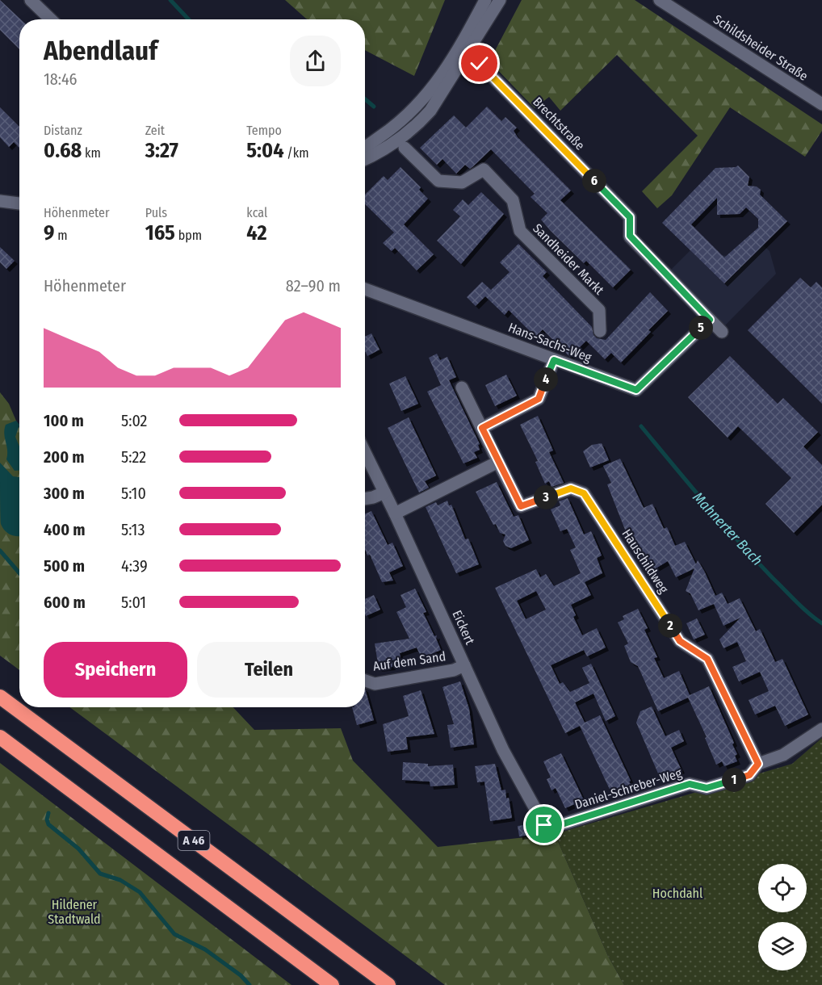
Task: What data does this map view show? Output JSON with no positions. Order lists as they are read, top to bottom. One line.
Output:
{"streets":{"highway":["A 46"],"street":["Schildsheider Straße","Brechtstraße","Sandheider Markt","Hans-Sachs-Weg","Hauschildweg","Eickert","Auf dem Sand","Daniel-Schreber-Weg"]},"crossings":[["Brechtstraße","Hans-Sachs-Weg"],["Hauschildweg","Daniel-Schreber-Weg"],["Eickert","Auf dem Sand"],["Eickert","Daniel-Schreber-Weg"]],"water":["Mahnerter Bach"],"parks":["Hochdahl","Hildener Stadtwald"],"page":{"heading":["Abendlauf","18:46"],"stats":[["Distanz","0.68 km"],["Zeit","3:27"],["Tempo","5:04 /km"],["Höhenmeter","9 m"],["Puls","165 bpm"],["kcal","42"]],"pins":["6","5","4","3","2","1"],"chart":["Höhenmeter","82–90 m"],"list":[{"name":"100 m","note":"5:02"},{"name":"200 m","note":"5:22"},{"name":"300 m","note":"5:10"},{"name":"400 m","note":"5:13"},{"name":"500 m","note":"4:39"},{"name":"600 m","note":"5:01"}],"buttons":["Speichern","Teilen"]}}
